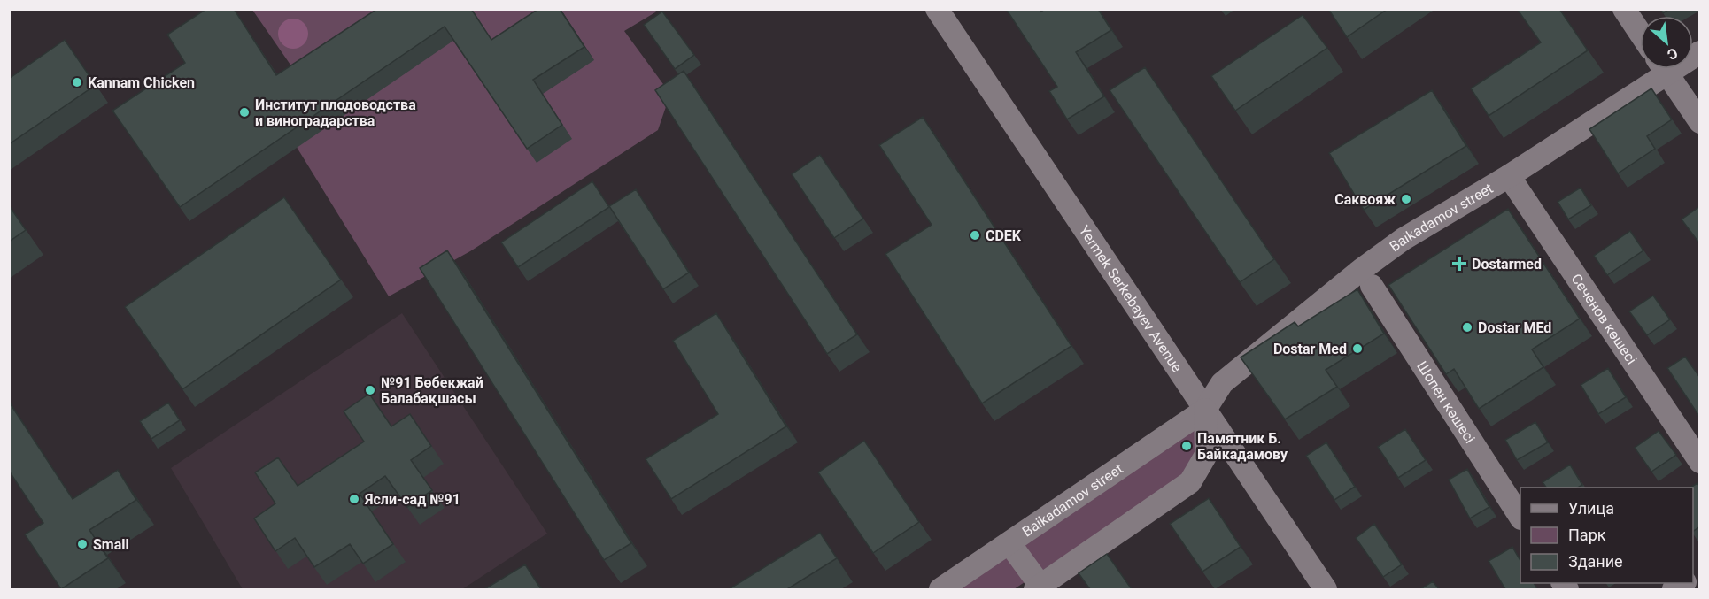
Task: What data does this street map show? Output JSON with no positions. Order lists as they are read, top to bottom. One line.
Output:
{"streets":{"street":["Baikadamov street","Yermek Serkebayev Avenue","Сеченов көшесі","Шопен көшесі"]},"crossings":[["Baikadamov street","Yermek Serkebayev Avenue"],["Baikadamov street","Сеченов көшесі"]],"places":{"other":["Kannam Chicken","Институт плодоводства и виноградарства","Саквояж","CDEK","Dostar MEd","Dostar Med","№91 Бөбекжай Балабақшасы","Памятник Б. Байкадамову","Ясли-сад №91","Small"],"health":["Dostarmed"]},"legend":["Улица","Парк","Здание"],"north":"bottom right"}
